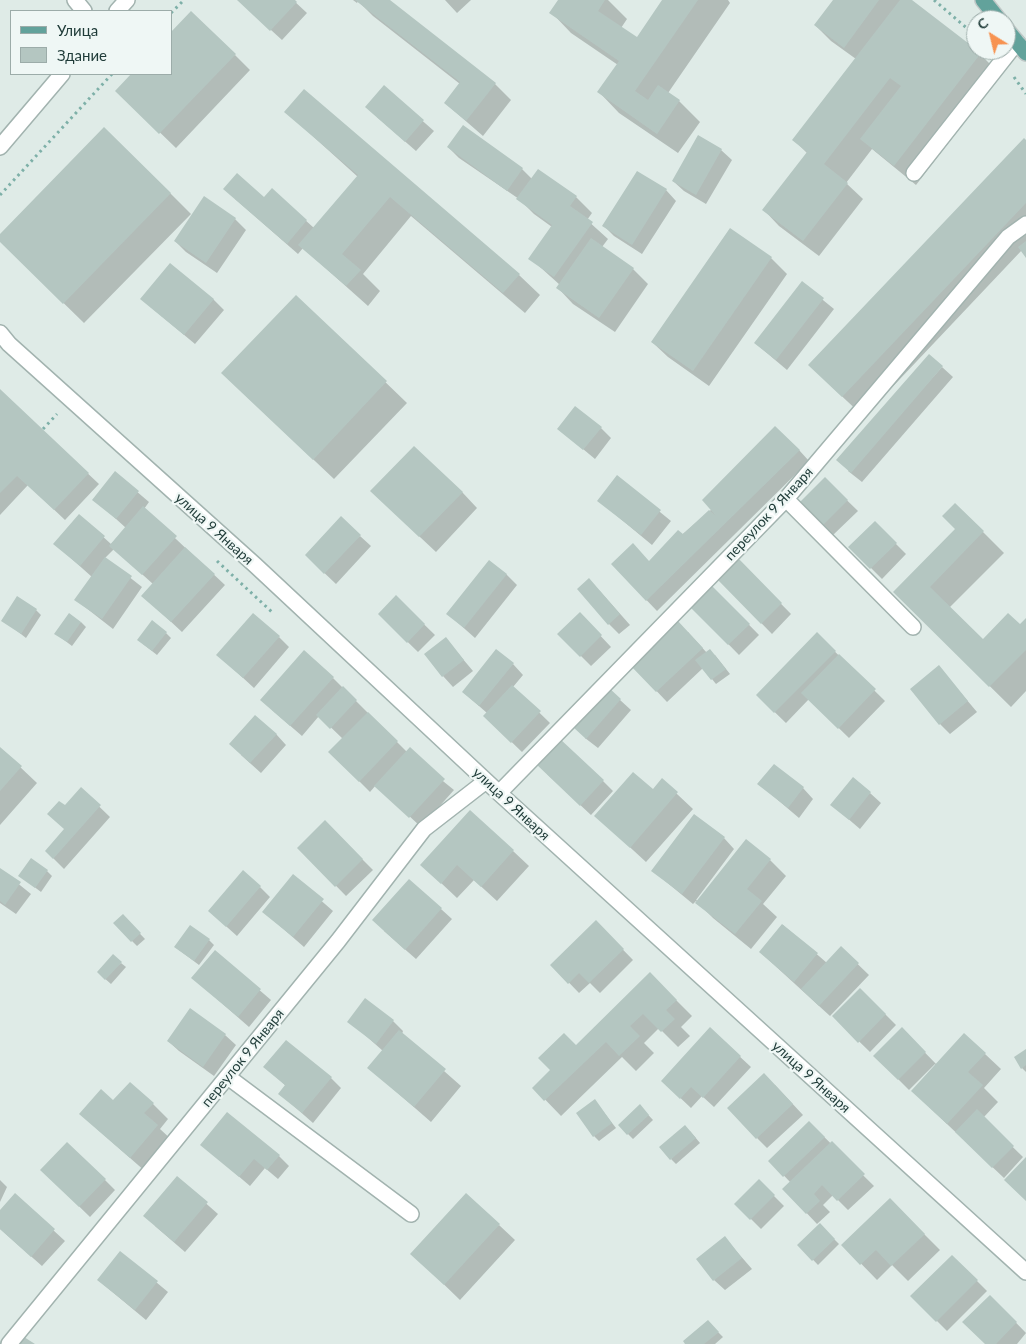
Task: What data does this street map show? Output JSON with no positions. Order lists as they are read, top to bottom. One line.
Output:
{"streets":{"street":["переулок 9 Января","улица 9 Января"]},"crossings":[["переулок 9 Января","улица 9 Января"]],"legend":["Улица","Здание"],"north":"top left"}
